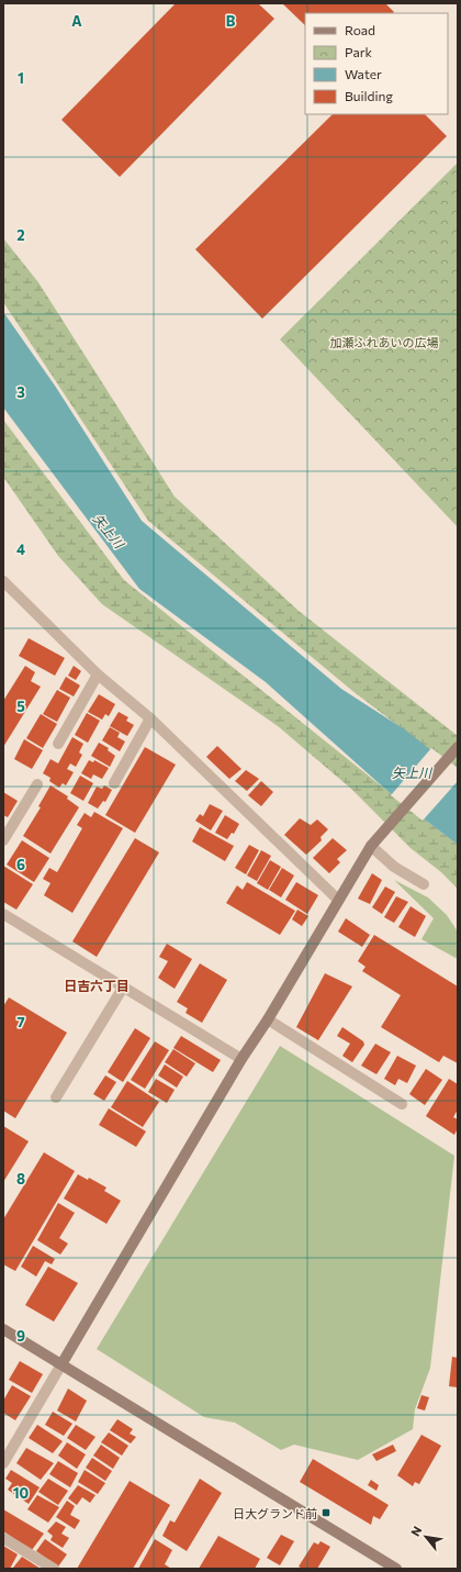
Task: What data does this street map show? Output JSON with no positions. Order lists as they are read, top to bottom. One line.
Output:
{"districts":["日吉六丁目"],"water":["矢上川"],"parks":["加瀬ふれあいの広場"],"places":{"transit":["日大グランド前"]},"legend":["Road","Park","Water","Building"],"north":"top left","grid":{"columns":["A","B"],"rows":["1","2","3","4","5","6","7","8","9","10"]}}
